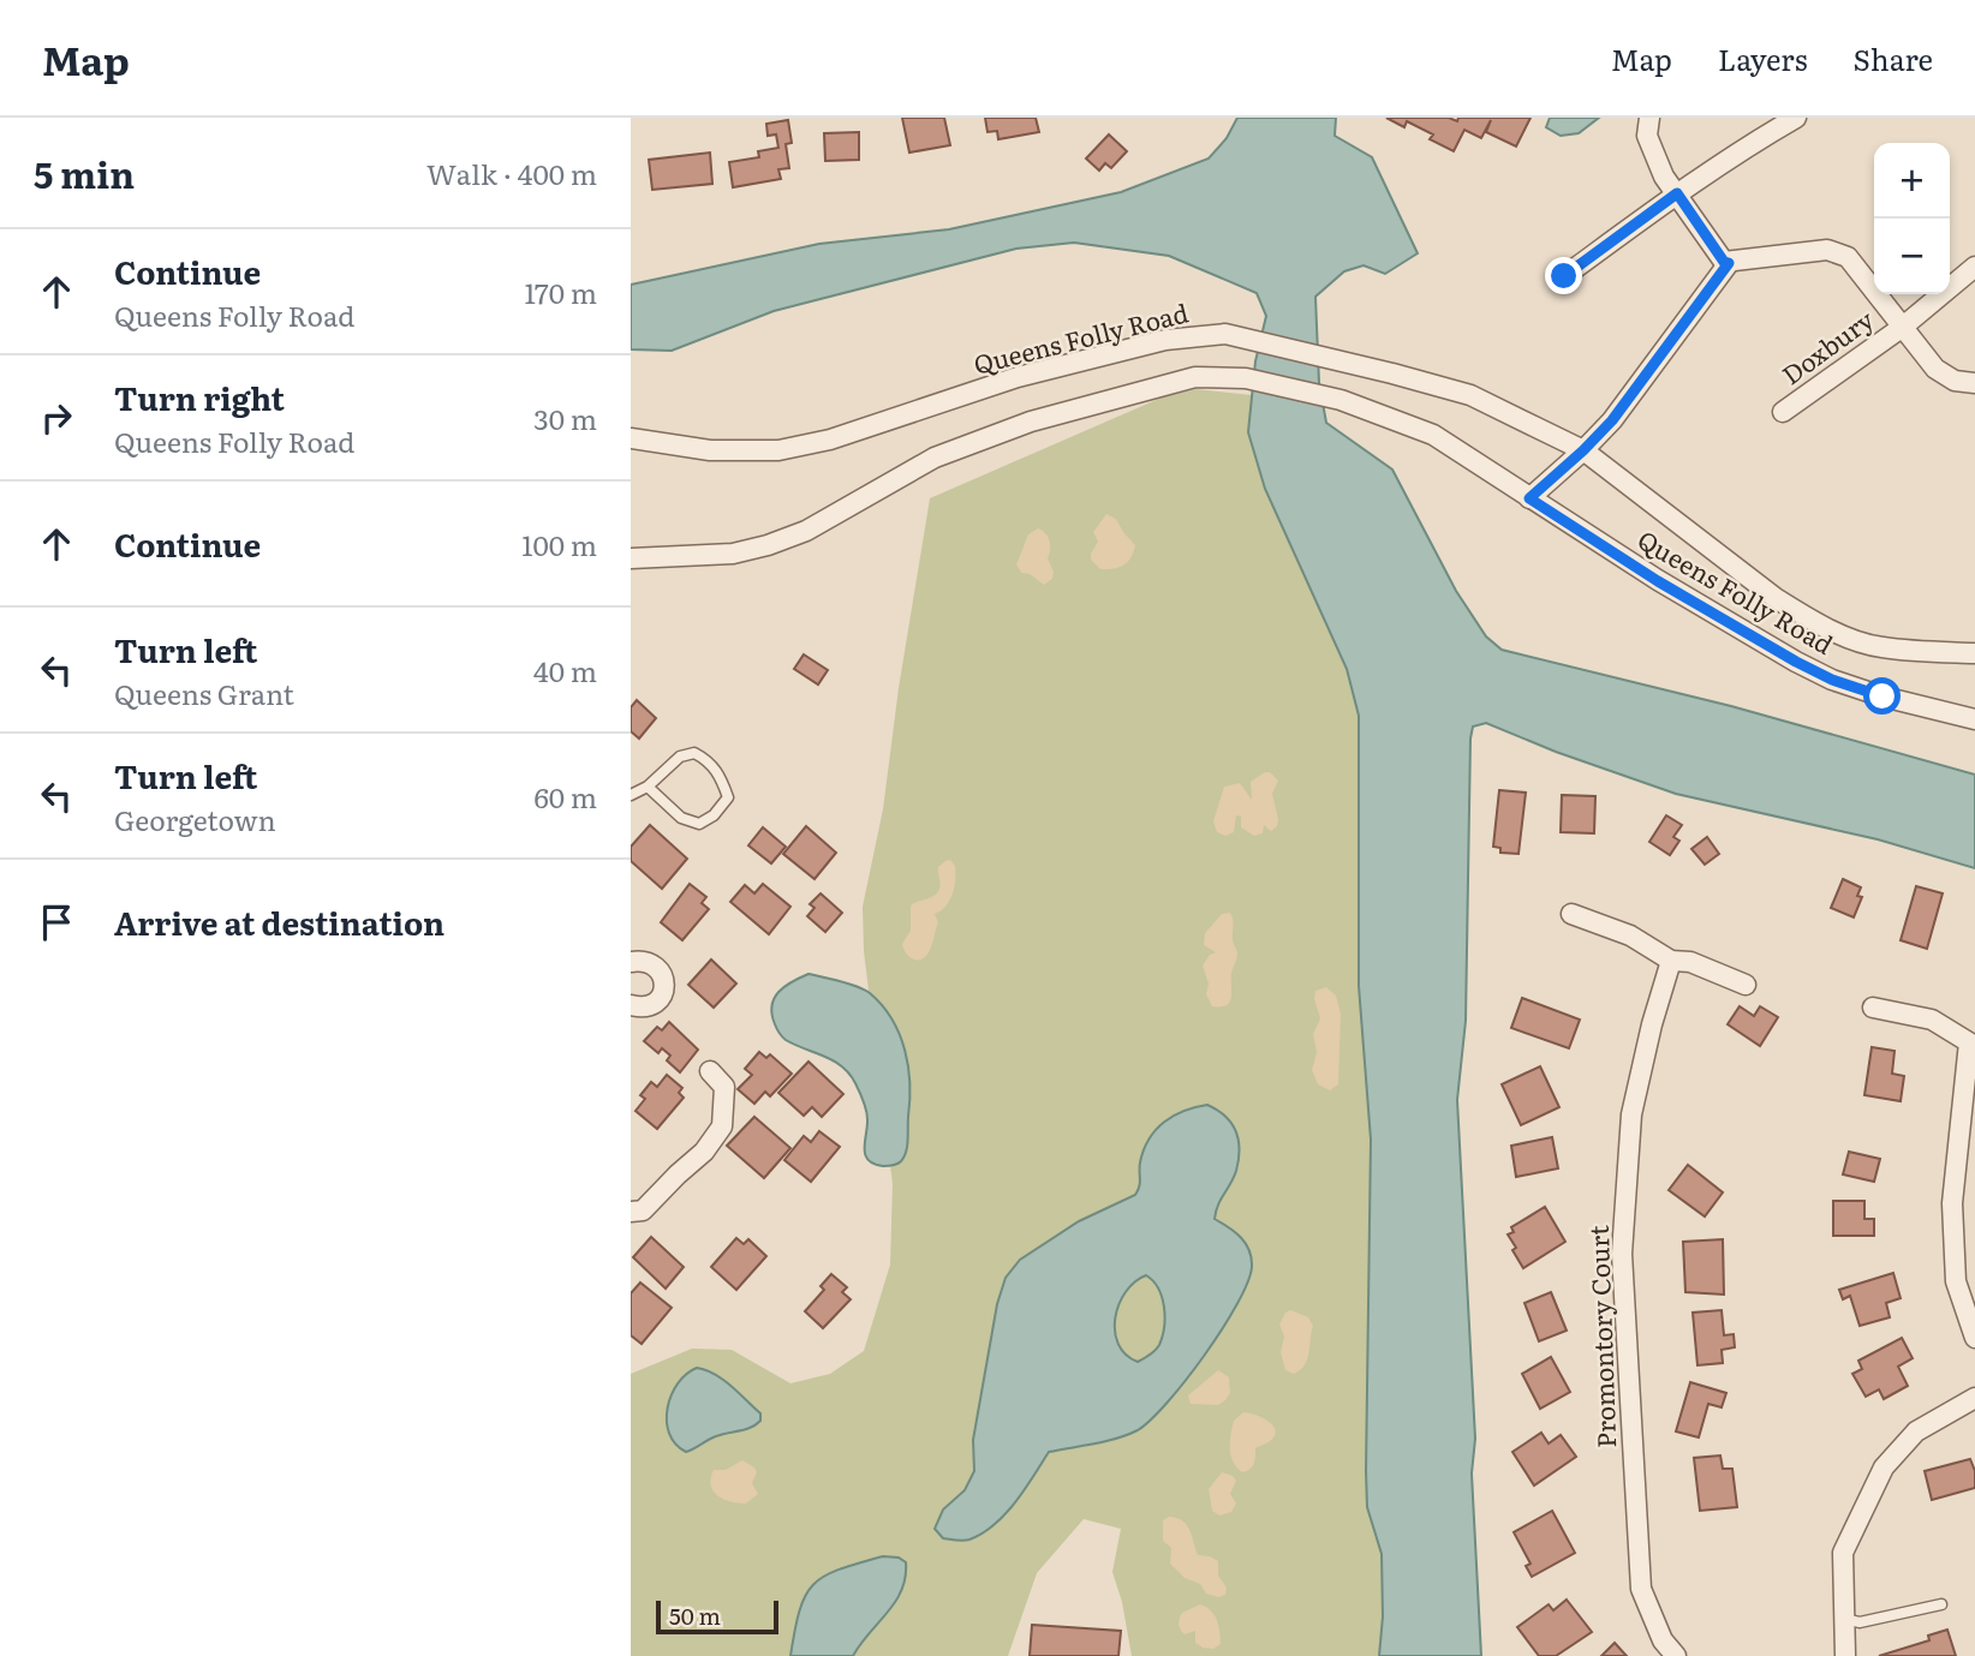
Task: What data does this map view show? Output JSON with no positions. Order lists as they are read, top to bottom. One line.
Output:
{"streets":{"street":["Queens Folly Road","Doxbury","Promontory Court"]},"scale_bar":"50 m","page":{"header":"Map","nav":["Map","Layers","Share"],"heading":["5 min","Walk · 400 m"],"map_buttons":["+","−"],"list":[["Continue","Queens Folly Road","170 m"],["Turn right","Queens Folly Road","30 m"],["Continue","100 m"],["Turn left","Queens Grant","40 m"],["Turn left","Georgetown","60 m"],"Arrive at destination"],"scale":"50 m"}}
